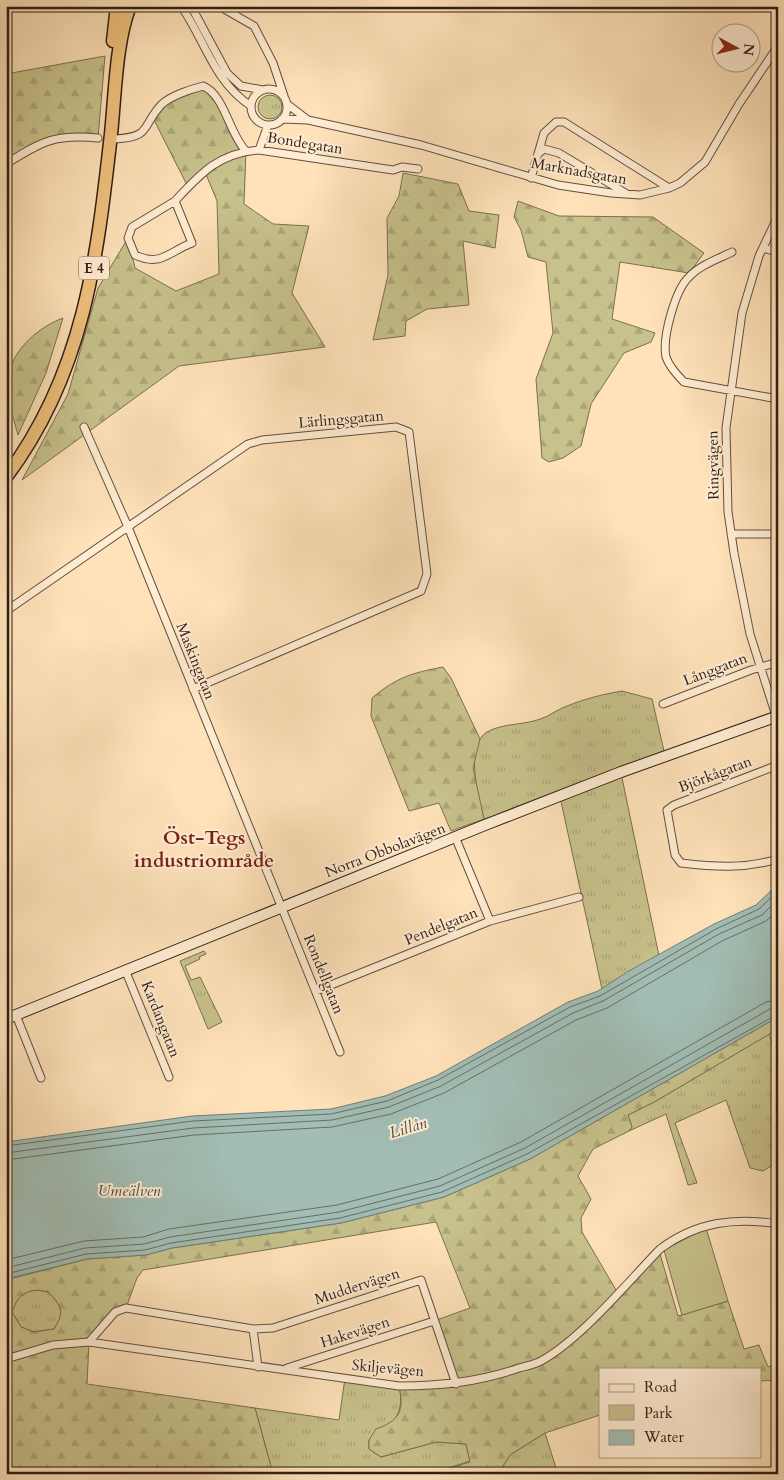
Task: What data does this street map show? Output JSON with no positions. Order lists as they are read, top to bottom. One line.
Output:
{"streets":{"highway":["E 4"],"street":["Bondegatan","Marknadsgatan","Lärlingsgatan","Ringvägen","Maskingatan","Långgatan","Björkågatan","Norra Obbolavägen","Pendelgatan","Rondellgatan","Kardangatan","Muddervägen","Hakevägen","Skiljevägen"]},"crossings":[["Lärlingsgatan","Maskingatan"],["Ringvägen","Långgatan"],["Ringvägen","Norra Obbolavägen"],["Maskingatan","Norra Obbolavägen"],["Maskingatan","Rondellgatan"],["Norra Obbolavägen","Rondellgatan"],["Norra Obbolavägen","Kardangatan"],["Pendelgatan","Rondellgatan"],["Muddervägen","Hakevägen"],["Muddervägen","Skiljevägen"],["Hakevägen","Skiljevägen"]],"districts":["Öst-Tegs industriområde"],"water":["Lillån","Umeälven"],"legend":["Road","Park","Water"],"north":"right"}
